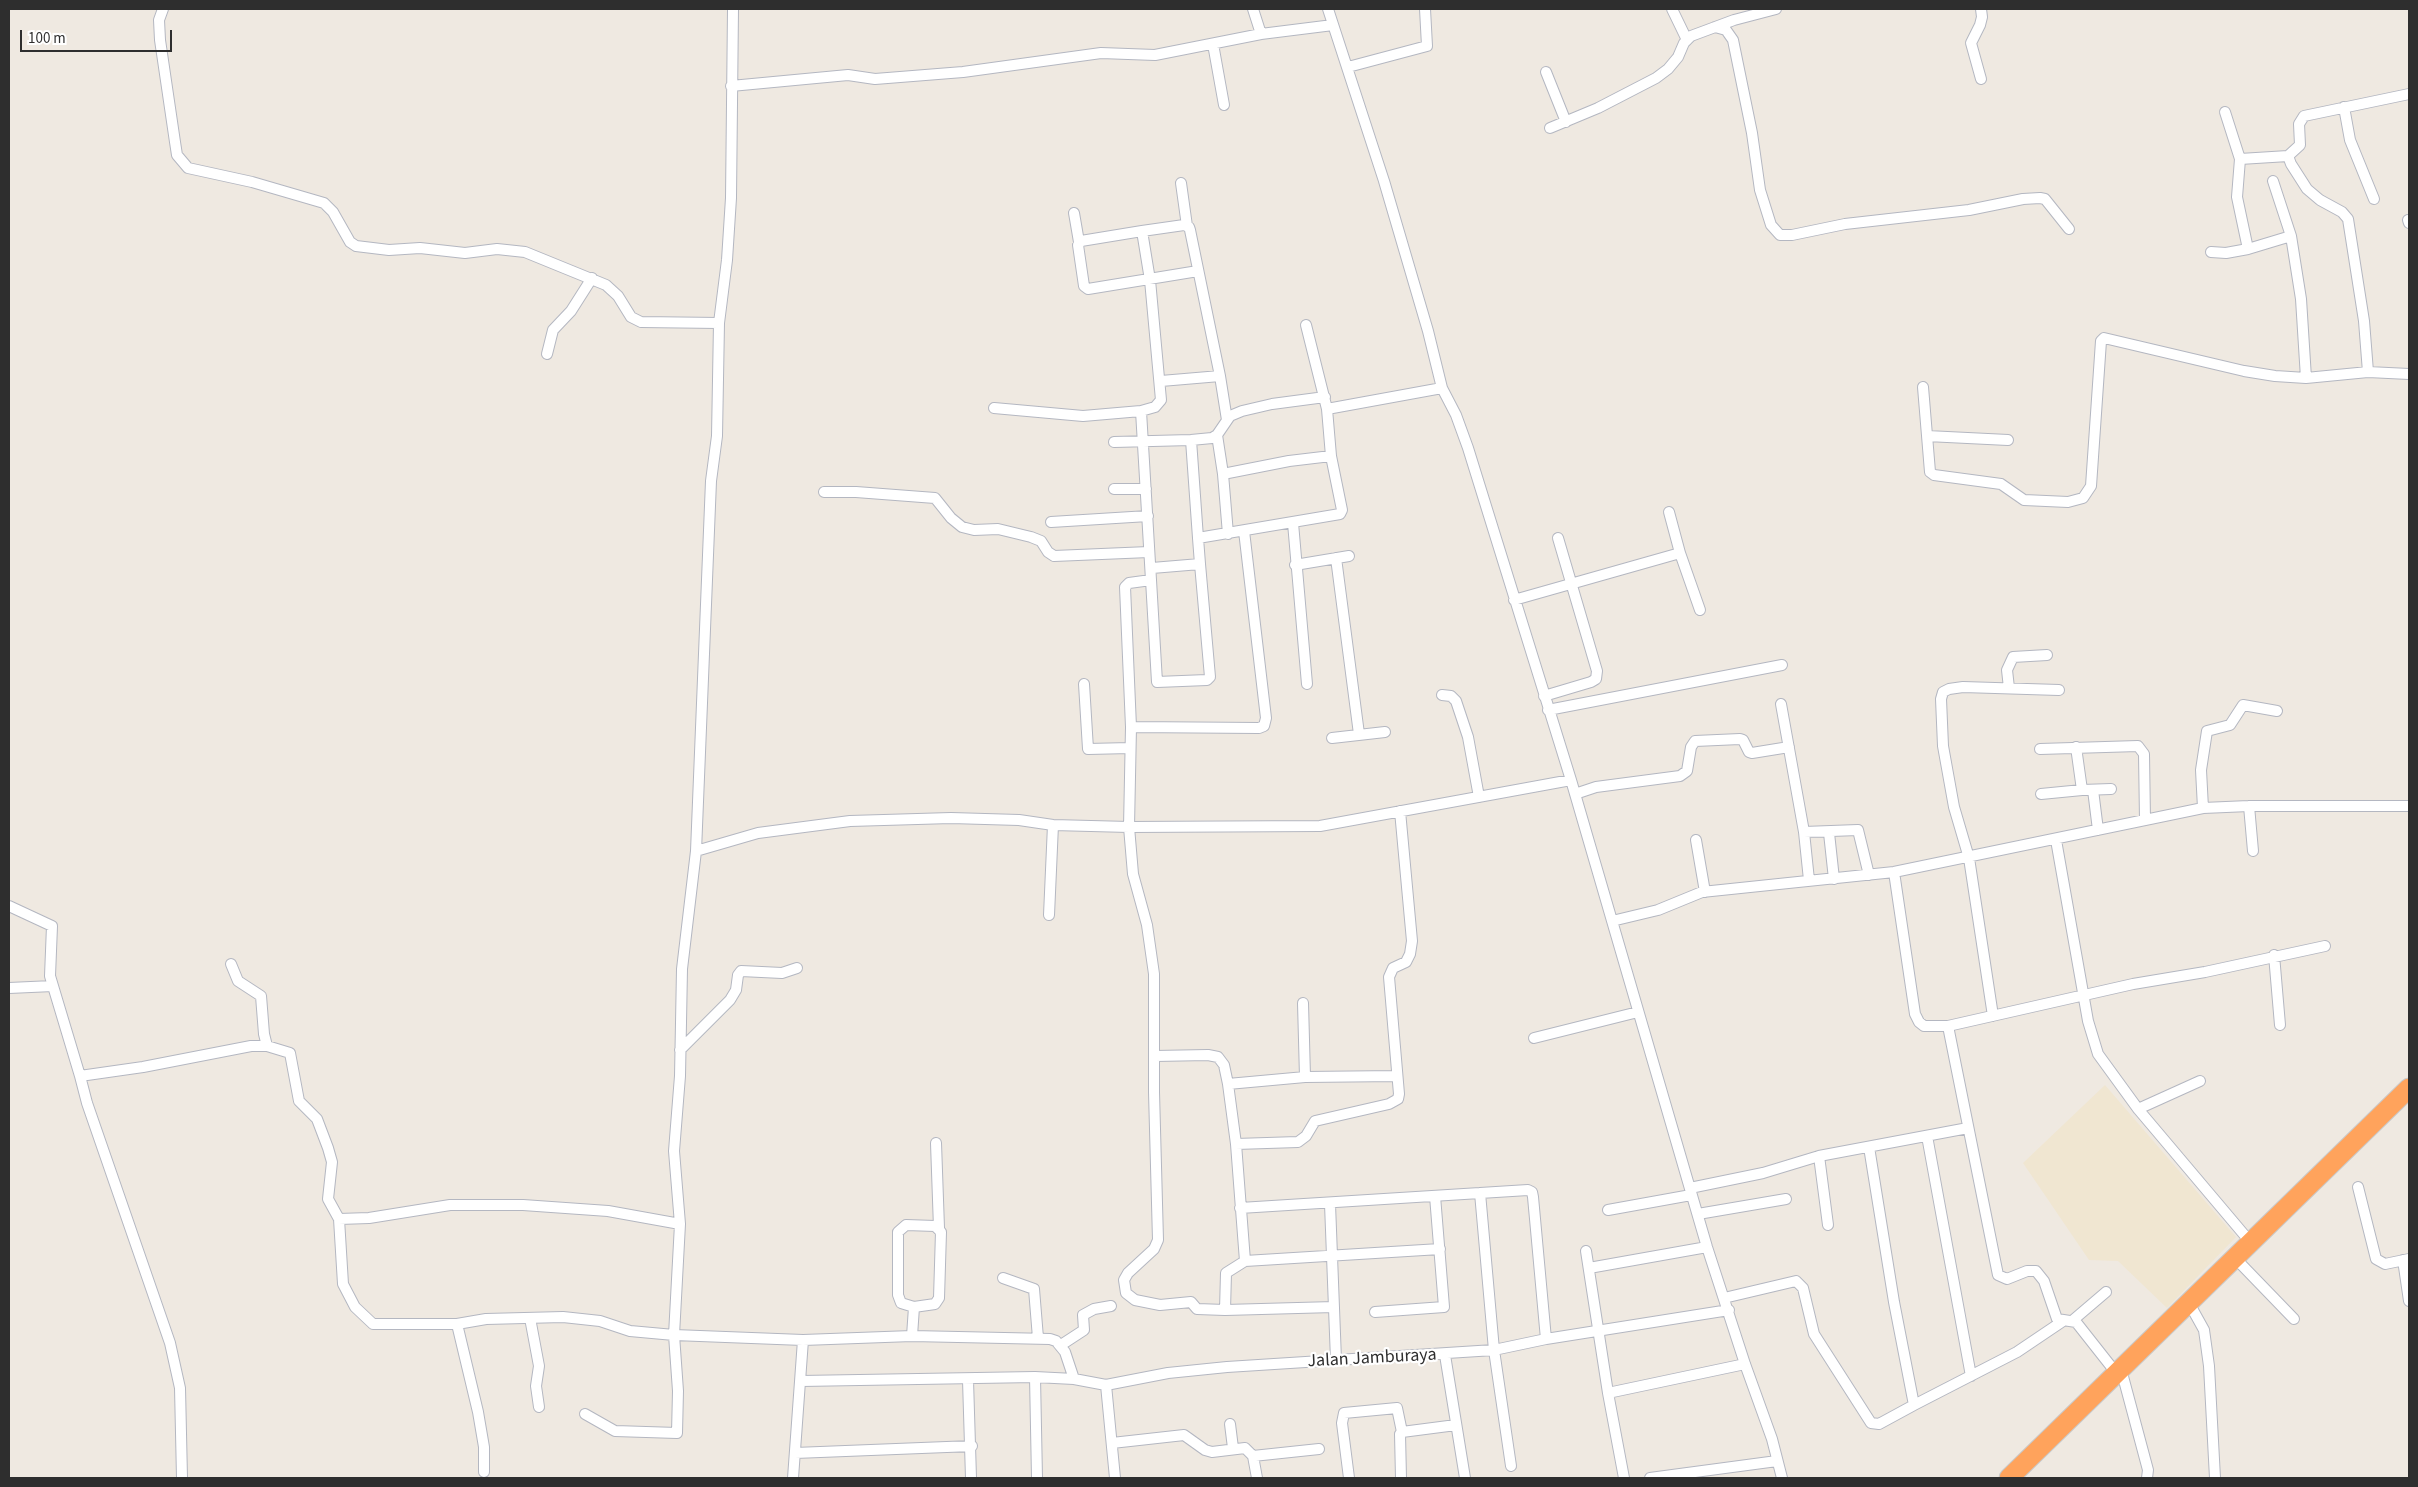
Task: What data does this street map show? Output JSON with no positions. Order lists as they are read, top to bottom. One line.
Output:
{"streets":{"street":["Jalan Jamburaya"]},"scale_bar":"100 m"}
